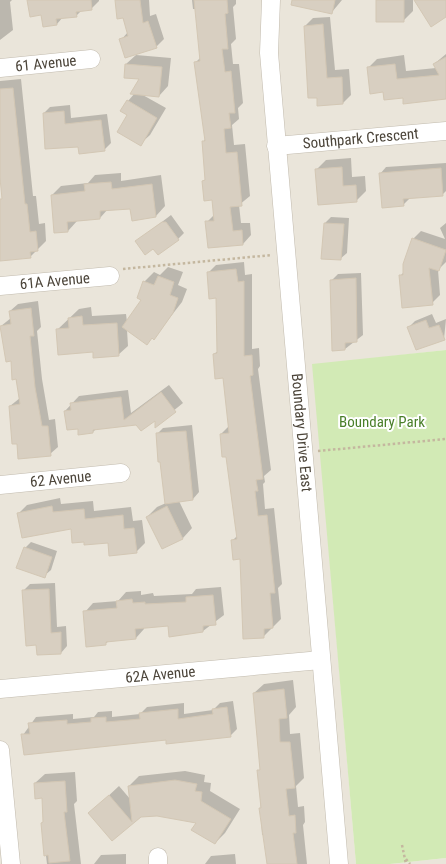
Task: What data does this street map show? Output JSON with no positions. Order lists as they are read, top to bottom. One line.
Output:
{"streets":{"street":["61 Avenue","Southpark Crescent","61A Avenue","Boundary Drive East","62 Avenue","62A Avenue"]},"crossings":[["Southpark Crescent","Boundary Drive East"],["Boundary Drive East","62A Avenue"]],"parks":["Boundary Park"]}
